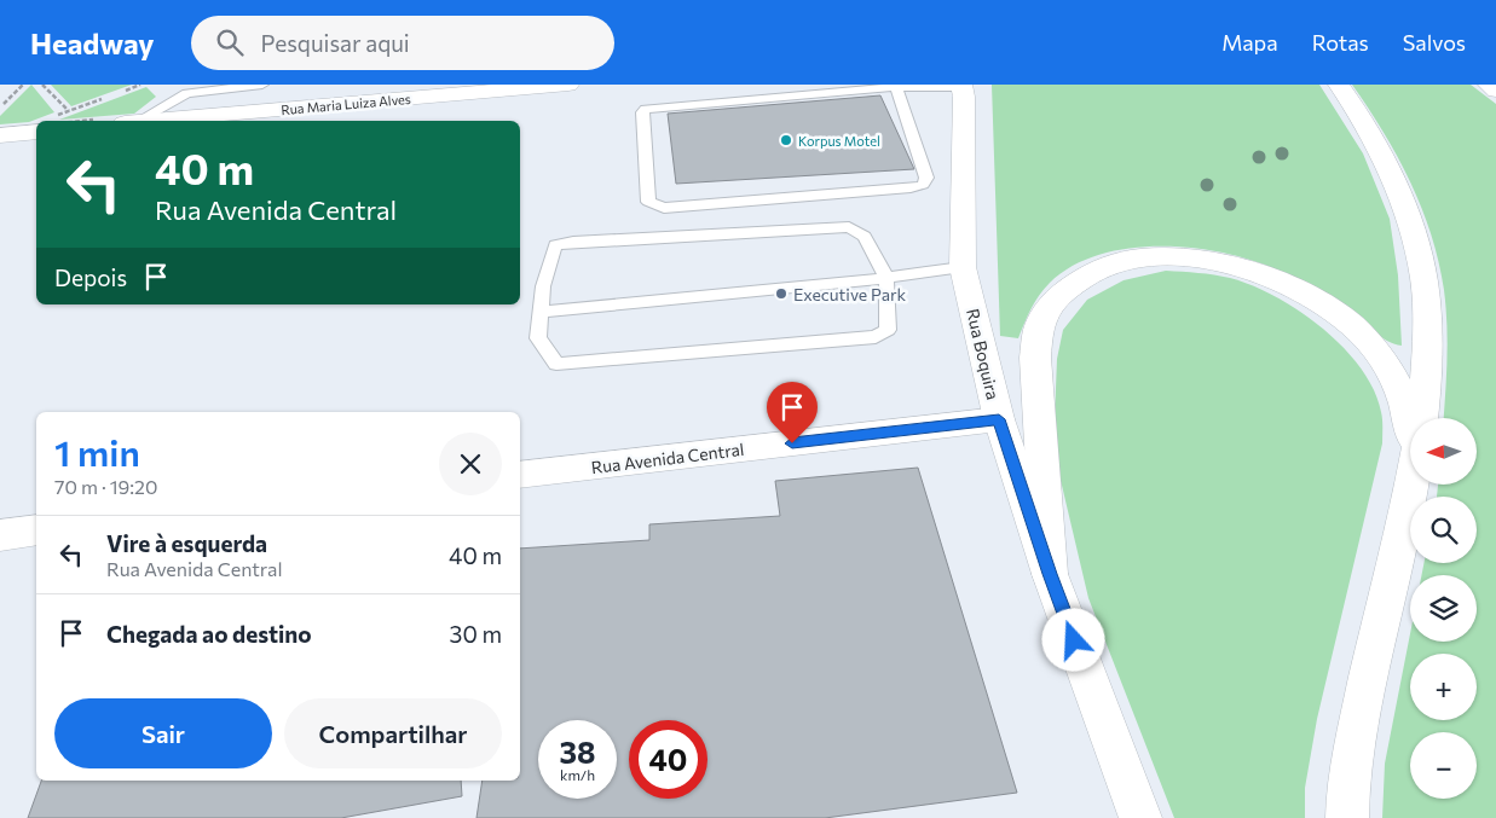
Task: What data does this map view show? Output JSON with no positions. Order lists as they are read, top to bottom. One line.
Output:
{"streets":{"main road":["Rua Maria Luiza Alves","Rua Boquira","Rua Avenida Central"]},"crossings":[["Rua Boquira","Rua Avenida Central"]],"places":["Korpus Motel","Executive Park"],"north":"left","page":{"header":"Headway","search":"Pesquisar aqui","nav":["Mapa","Rotas","Salvos"],"turn":["40 m","Rua Avenida Central"],"then":"Depois","heading":["1 min","70 m · 19:20"],"map_buttons":["+","−"],"list":[{"name":"Vire à esquerda","note":"Rua Avenida Central","value":"40 m"},{"name":"Chegada ao destino","value":"30 m"}],"buttons":["Sair","Compartilhar"],"speed":"38 km/h","limit":"40"}}
